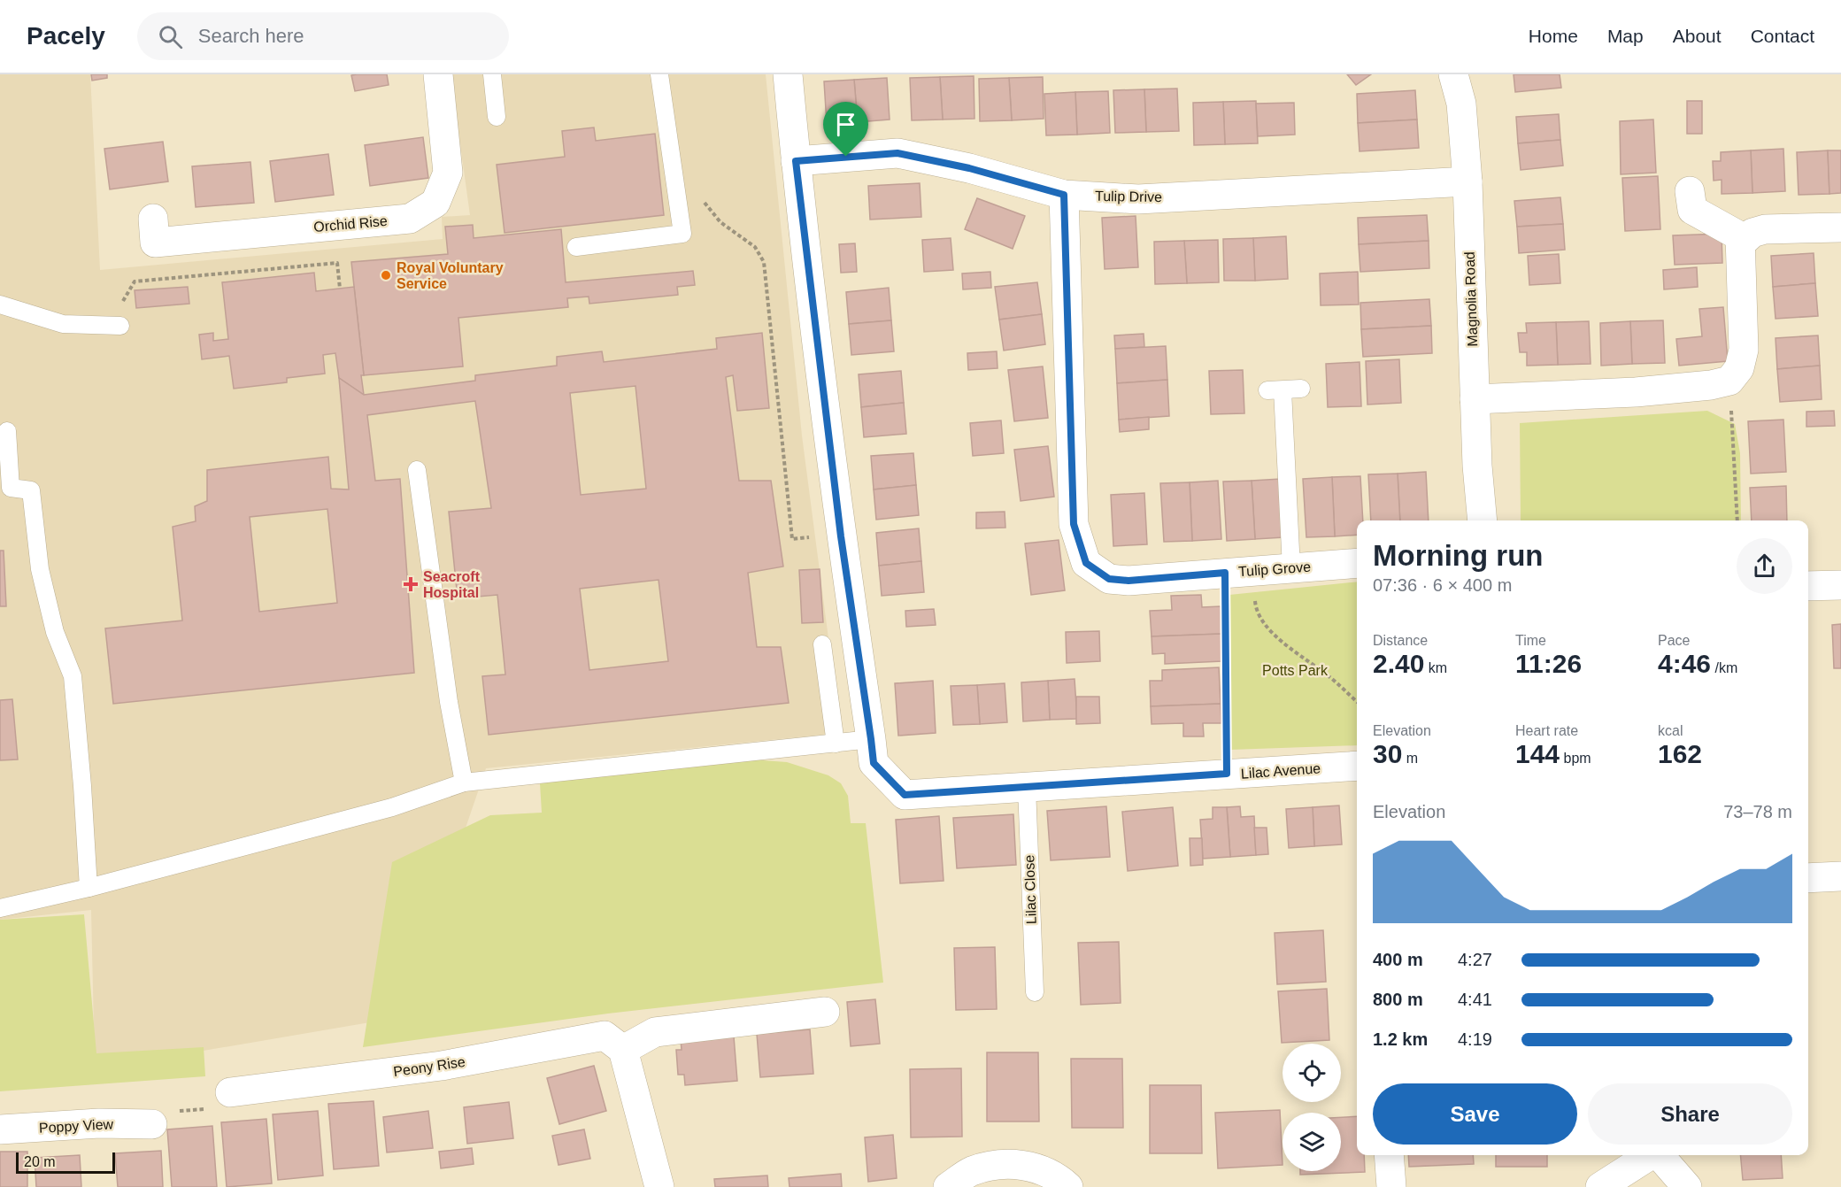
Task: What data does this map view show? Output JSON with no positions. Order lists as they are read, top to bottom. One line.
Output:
{"streets":{"street":["Tulip Drive","Orchid Rise","Magnolia Road","Tulip Grove","Lilac Avenue","Peony Rise","Poppy View"],"lane":["Lilac Close"]},"crossings":[["Tulip Drive","Magnolia Road"],["Tulip Drive","Tulip Grove"],["Tulip Drive","Lilac Avenue"],["Lilac Avenue","Lilac Close"]],"parks":["Potts Park"],"places":{"other":["Royal Voluntary Service"],"health":["Seacroft Hospital"]},"scale_bar":"20 m","page":{"header":"Pacely","search":"Search here","nav":["Home","Map","About","Contact"],"heading":["Morning run","07:36 · 6 × 400 m"],"stats":[["Distance","2.40 km"],["Time","11:26"],["Pace","4:46 /km"],["Elevation","30 m"],["Heart rate","144 bpm"],["kcal","162"]],"chart":["Elevation","73–78 m"],"list":[{"name":"400 m","note":"4:27"},{"name":"800 m","note":"4:41"},{"name":"1.2 km","note":"4:19"}],"buttons":["Save","Share"],"scale":"20 m"}}
